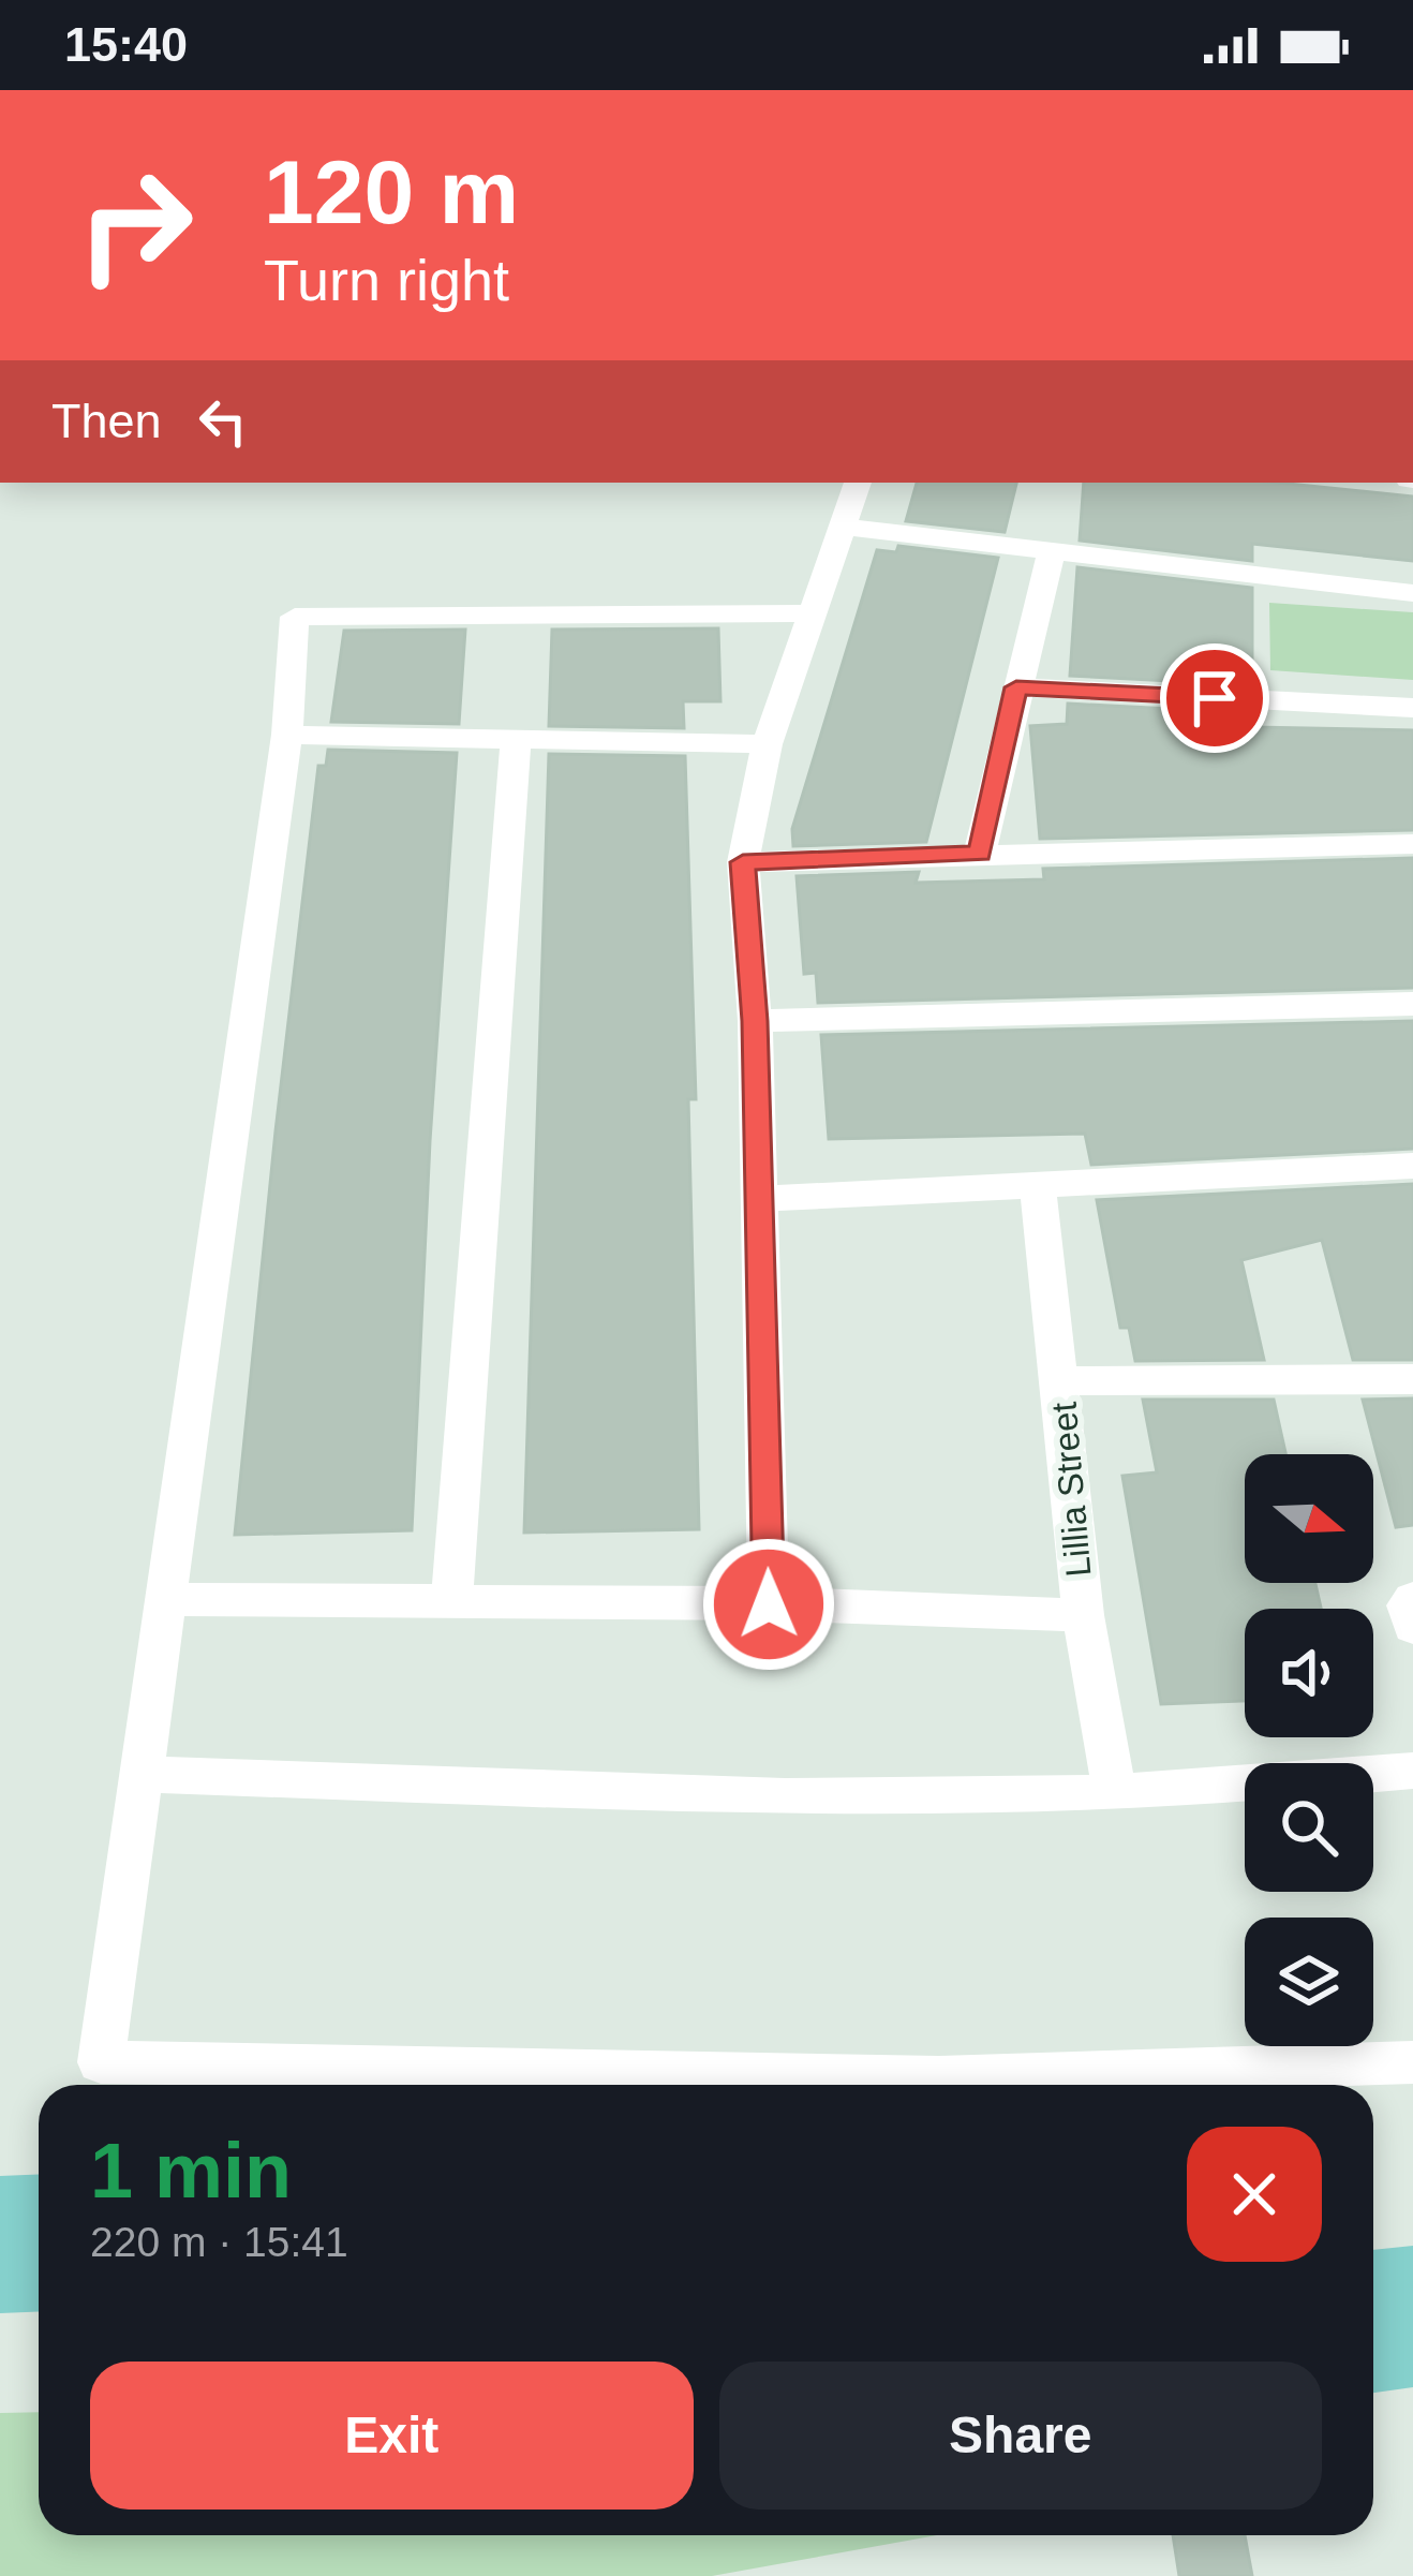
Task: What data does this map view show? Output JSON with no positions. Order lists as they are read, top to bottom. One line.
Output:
{"streets":{"street":["Lillia Street"]},"north":"right","page":{"status":"15:40","turn":["120 m","Turn right"],"then":"Then","heading":["1 min","220 m · 15:41"],"buttons":["Exit","Share"]}}
